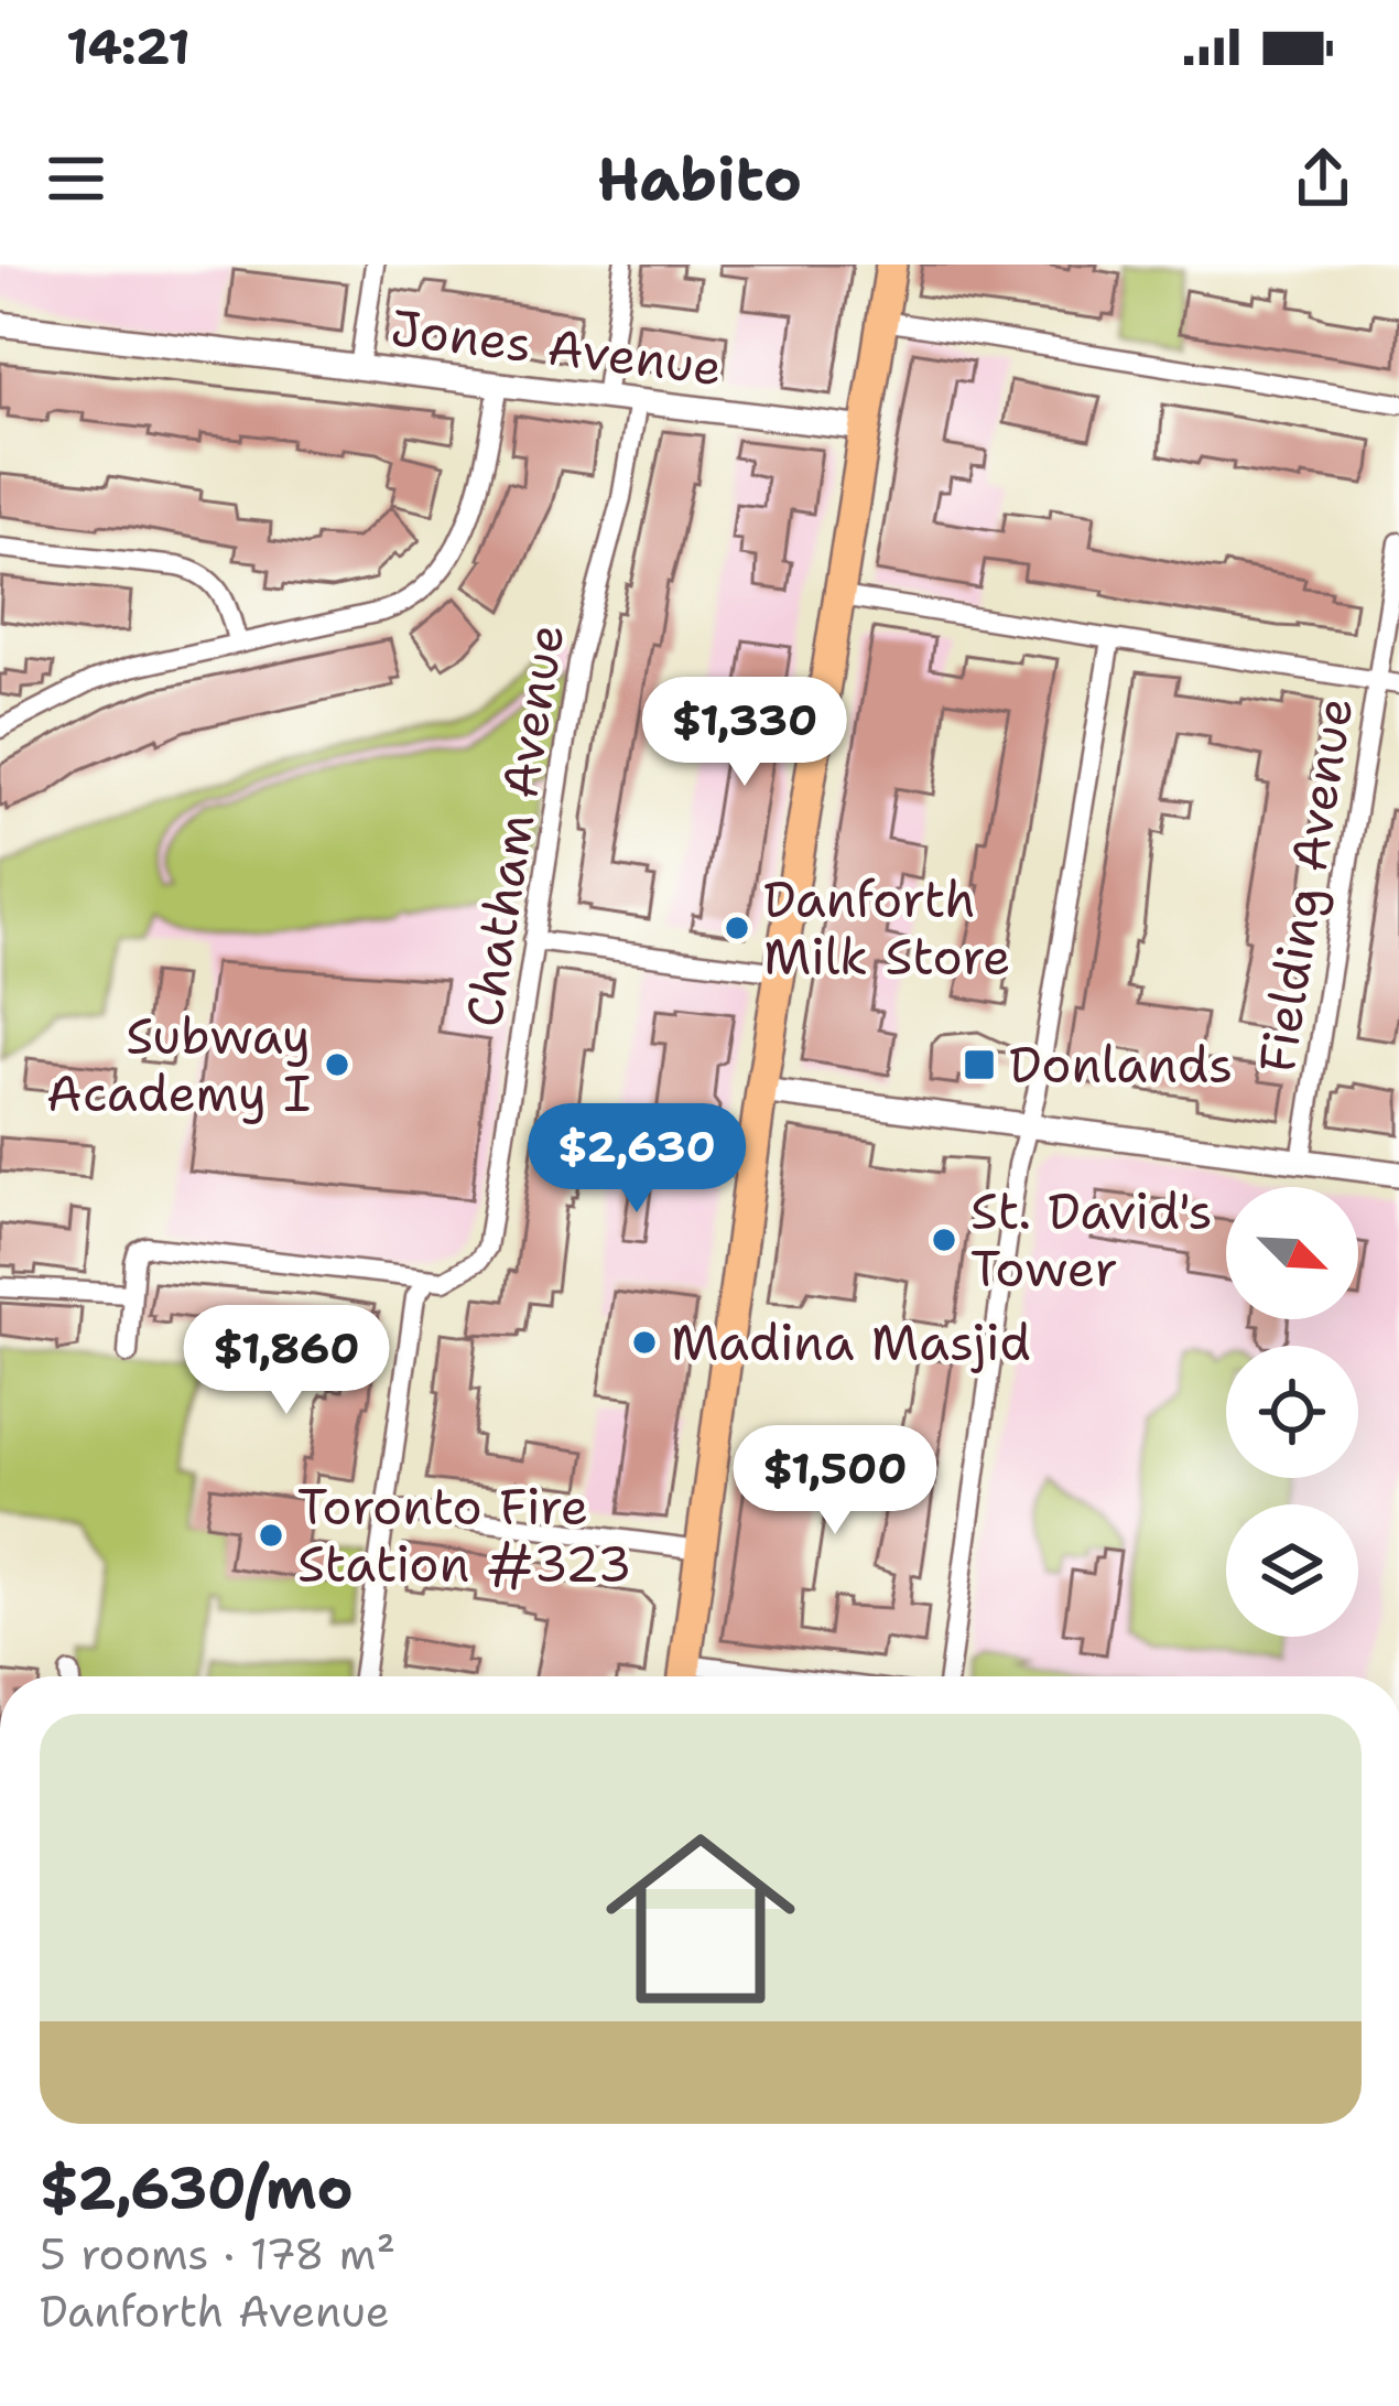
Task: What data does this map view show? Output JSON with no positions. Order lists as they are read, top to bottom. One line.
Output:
{"streets":{"street":["Jones Avenue","Chatham Avenue","Fielding Avenue"]},"crossings":[["Jones Avenue","Chatham Avenue"]],"places":{"other":["Danforth Milk Store","Subway Academy I","St. David's Tower","Madina Masjid","Toronto Fire Station #323"],"transit":["Donlands"]},"north":"bottom right","page":{"status":"14:21","header":"Habito","price":["$1,330","$2,630","$1,860","$1,500"],"list":[{"name":"$2,630/mo","note":"5 rooms · 178 m² · Danforth Avenue"}]}}
